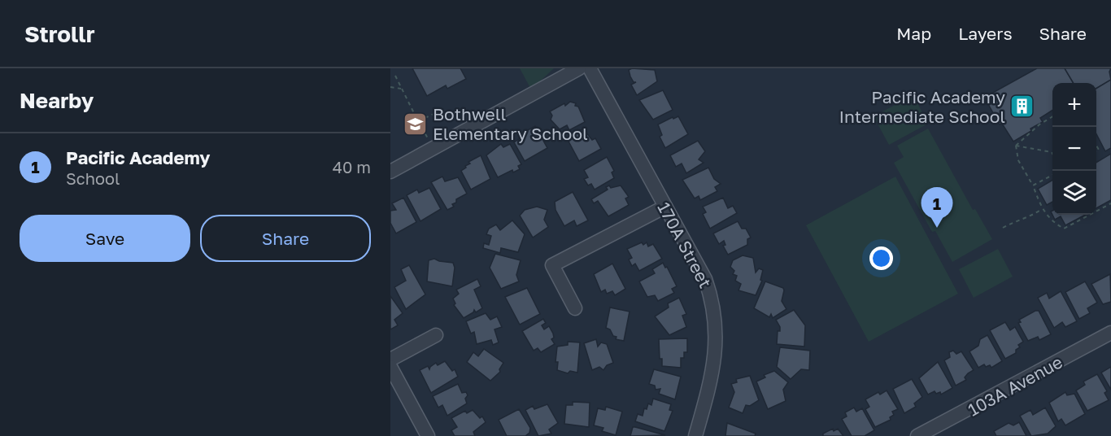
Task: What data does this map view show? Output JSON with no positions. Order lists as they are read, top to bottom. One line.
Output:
{"streets":{"street":["170A Street","103A Avenue"]},"places":{"building":["Pacific Academy Intermediate School"],"school or university":["Bothwell Elementary School"]},"page":{"header":"Strollr","nav":["Map","Layers","Share"],"heading":"Nearby","map_buttons":["+","−"],"list":[{"mark":"1","name":"Pacific Academy","note":"School","value":"40 m"}],"pins":"1","buttons":["Save","Share"]}}
